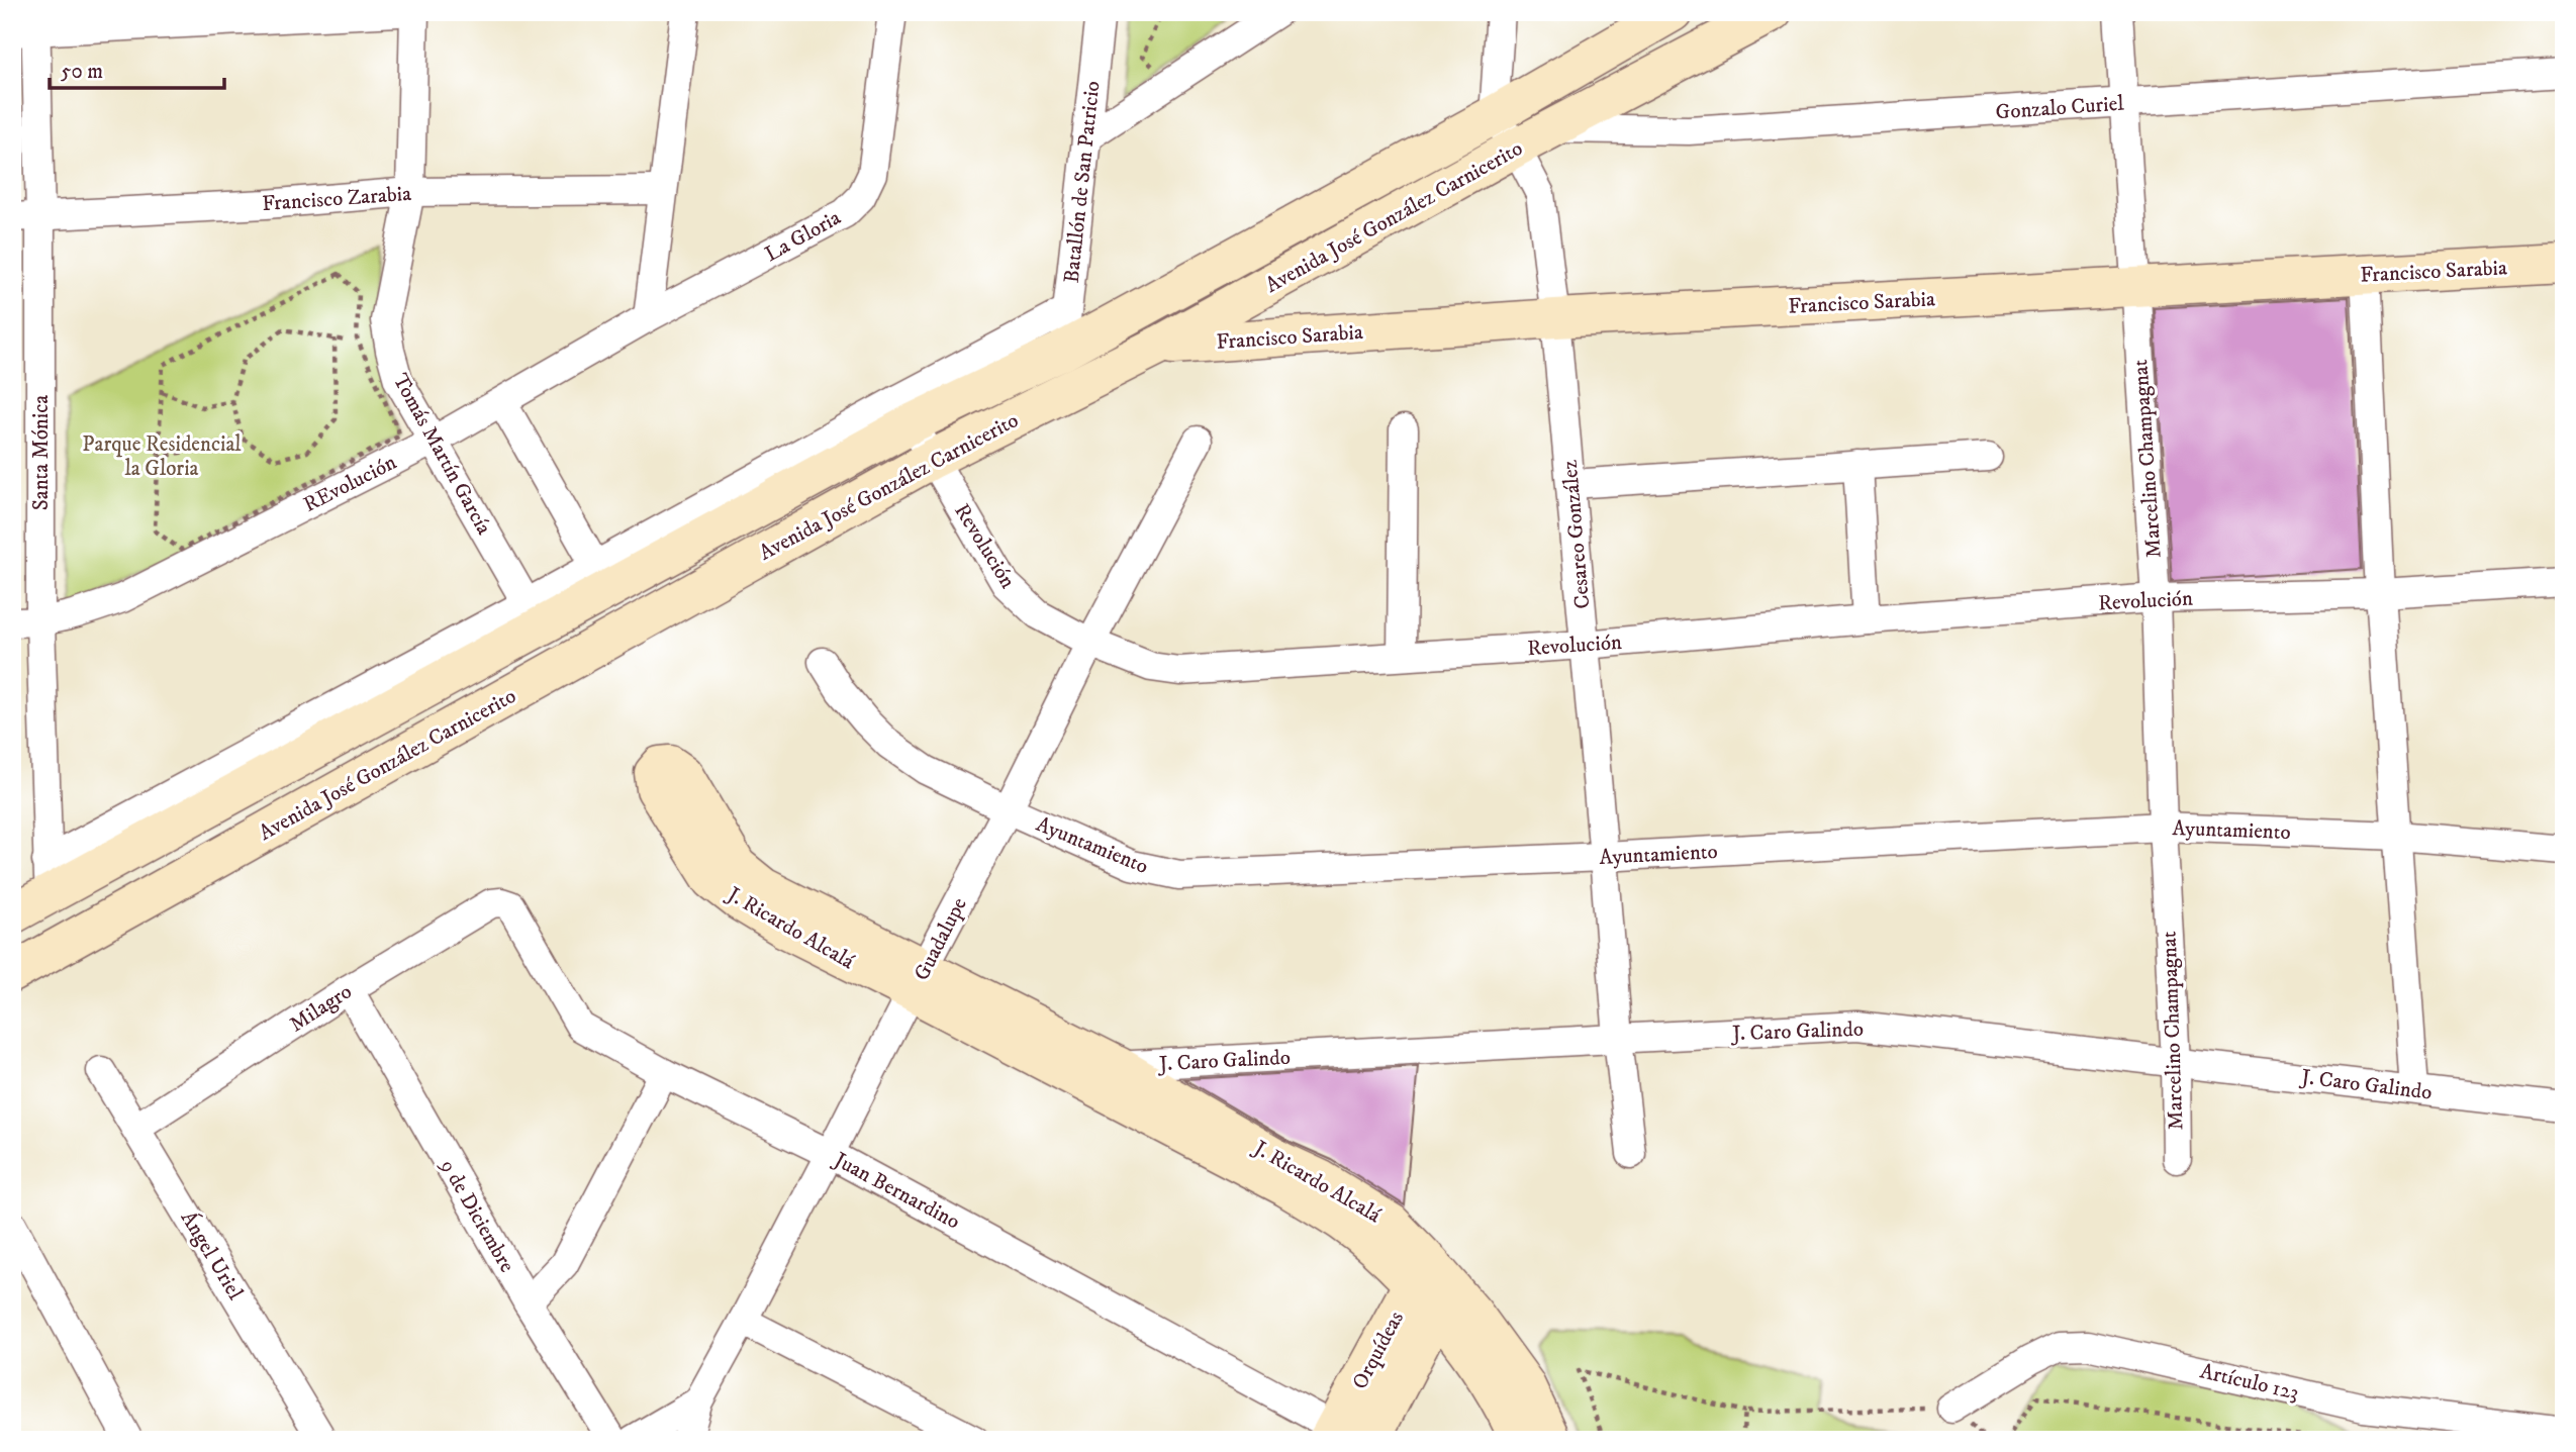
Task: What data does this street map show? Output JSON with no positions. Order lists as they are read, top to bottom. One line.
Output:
{"streets":{"street":["Gonzalo Curiel","Batallón de San Patricio","Francisco Zarabia","Avenida José González Carnicerito","La Gloria","Francisco Sarabia","Santa Mónica","Tomás Martín García","Marcelino Champagnat","REvolución","Cesareo González","Revolución","Ayuntamiento","J. Ricardo Alcalá","Guadalupe","Milagro","J. Caro Galindo","Juan Bernardino","9 de Diciembre","Ángel Uriel","Orquídeas","Artículo 123"]},"crossings":[["Gonzalo Curiel","Avenida José González Carnicerito"],["Gonzalo Curiel","Marcelino Champagnat"],["Batallón de San Patricio","Avenida José González Carnicerito"],["Francisco Zarabia","Santa Mónica"],["Francisco Zarabia","Tomás Martín García"],["Avenida José González Carnicerito","Francisco Sarabia"],["Avenida José González Carnicerito","Santa Mónica"],["Avenida José González Carnicerito","Tomás Martín García"],["Avenida José González Carnicerito","Cesareo González"],["Avenida José González Carnicerito","Revolución"],["La Gloria","REvolución"],["Francisco Sarabia","Marcelino Champagnat"],["Francisco Sarabia","Cesareo González"],["Santa Mónica","REvolución"],["Tomás Martín García","REvolución"],["Marcelino Champagnat","Revolución"],["Marcelino Champagnat","Ayuntamiento"],["Marcelino Champagnat","J. Caro Galindo"],["Cesareo González","Revolución"],["Cesareo González","Ayuntamiento"],["Cesareo González","J. Caro Galindo"],["Revolución","Guadalupe"],["Ayuntamiento","Guadalupe"],["J. Ricardo Alcalá","Guadalupe"],["J. Ricardo Alcalá","J. Caro Galindo"],["J. Ricardo Alcalá","Orquídeas"],["Guadalupe","Juan Bernardino"],["Milagro","Juan Bernardino"],["Milagro","9 de Diciembre"],["Milagro","Ángel Uriel"],["Juan Bernardino","Orquídeas"]],"parks":["Parque Residencial la Gloria"],"scale_bar":"50 m"}
